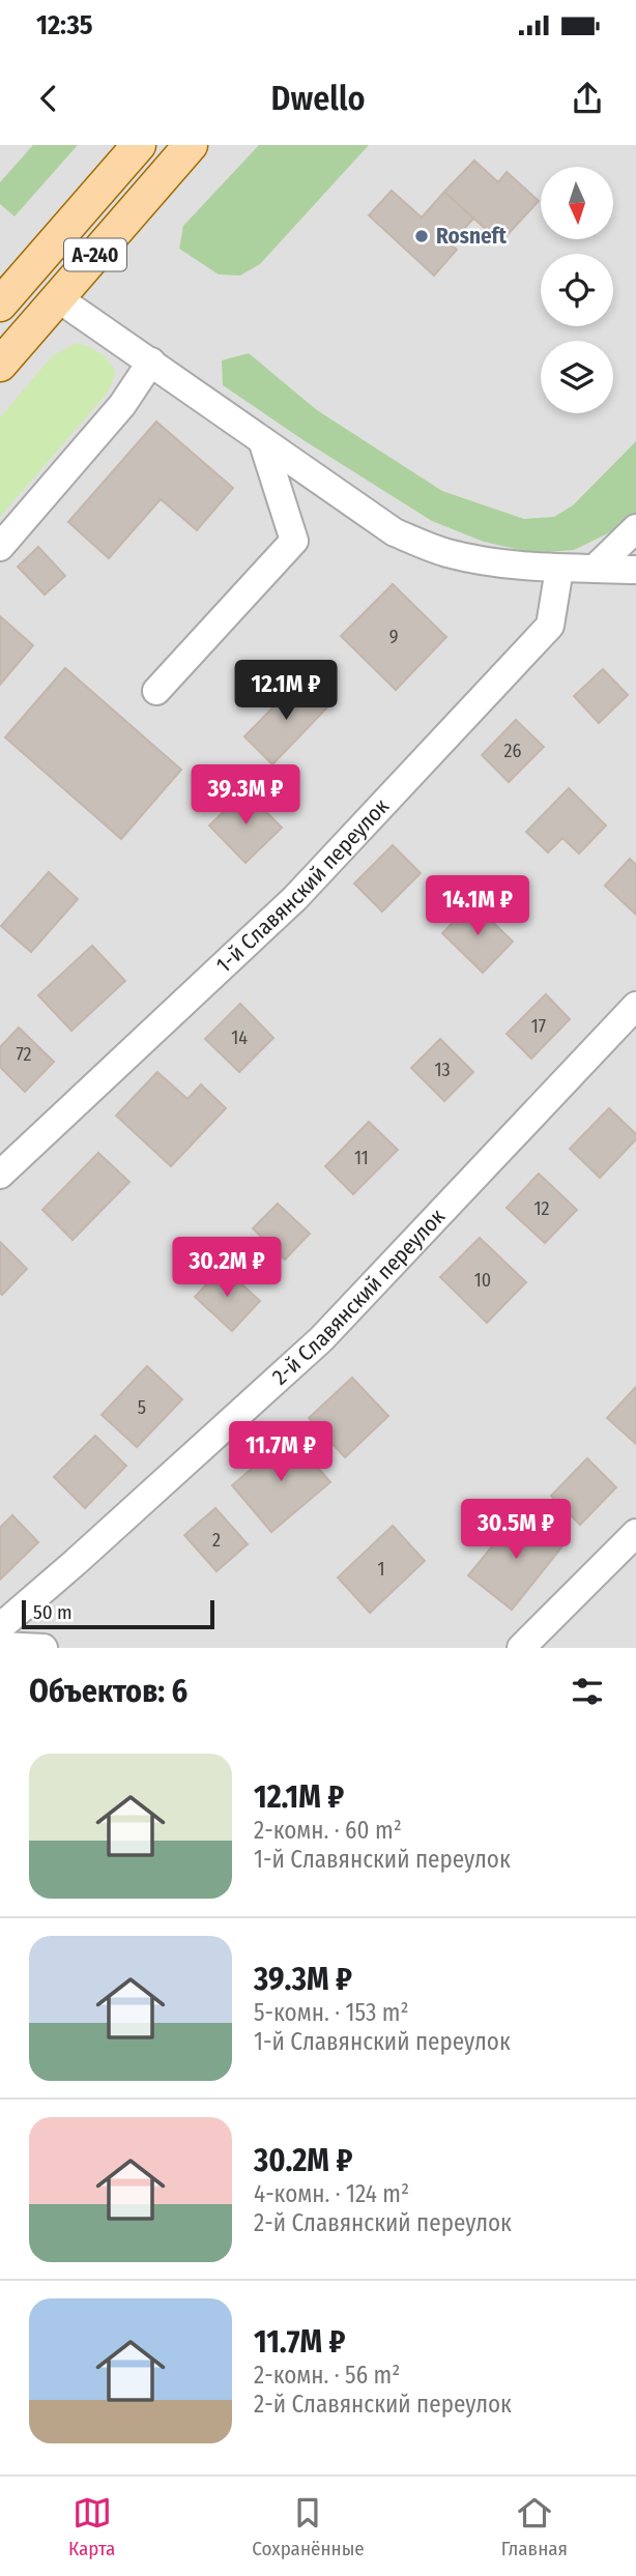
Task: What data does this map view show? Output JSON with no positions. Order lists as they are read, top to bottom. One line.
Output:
{"streets":{"main road":["А-240"],"street":["1-й Славянский переулок","2-й Славянский переулок"]},"places":["Rosneft"],"house_numbers":["9","26","17","14","72","13","11","12","10","5","2","1"],"scale_bar":"50 m","north":"bottom","page":{"status":"12:35","header":"Dwello","price":["12.1M ₽","39.3M ₽","14.1M ₽","30.2M ₽","11.7M ₽","30.5M ₽"],"scale":"50 m","heading":"Объектов: 6","list":[{"name":"12.1M ₽","note":"2-комн. · 60 m² · 1-й Славянский переулок"},{"name":"39.3M ₽","note":"5-комн. · 153 m² · 1-й Славянский переулок"},{"name":"30.2M ₽","note":"4-комн. · 124 m² · 2-й Славянский переулок"},{"name":"11.7M ₽","note":"2-комн. · 56 m² · 2-й Славянский переулок"}],"tabs":["Карта","Сохранённые","Главная"]}}
